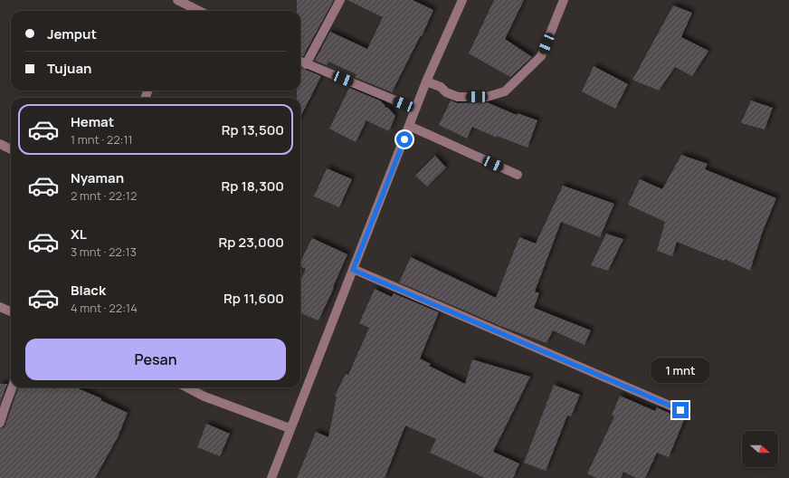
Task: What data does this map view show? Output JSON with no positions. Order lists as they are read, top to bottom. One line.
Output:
{"north":"right","page":{"banner":["Jemput","Tujuan"],"list":[{"name":"Hemat","note":"1 mnt · 22:11","value":"Rp 13,500"},{"name":"Nyaman","note":"2 mnt · 22:12","value":"Rp 18,300"},{"name":"XL","note":"3 mnt · 22:13","value":"Rp 23,000"},{"name":"Black","note":"4 mnt · 22:14","value":"Rp 11,600"}],"buttons":"Pesan","bubble":"1 mnt"}}
